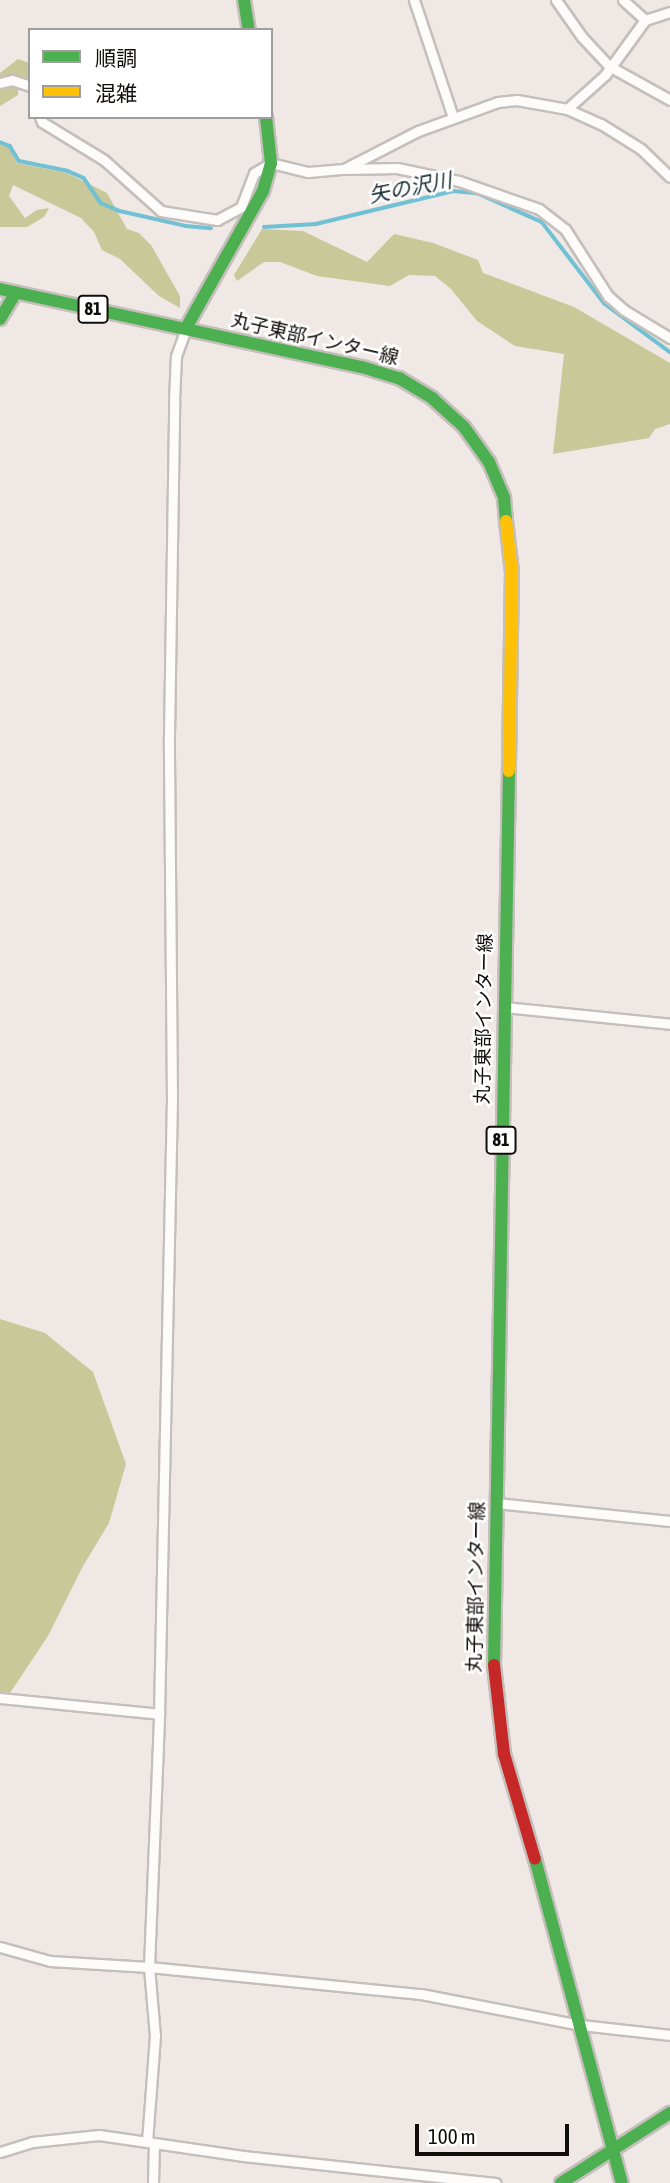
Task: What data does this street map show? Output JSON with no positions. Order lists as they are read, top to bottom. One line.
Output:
{"streets":{"main road":["81","丸子東部インター線"]},"water":["矢の沢川"],"legend":["順調","混雑"],"scale_bar":"100 m"}
